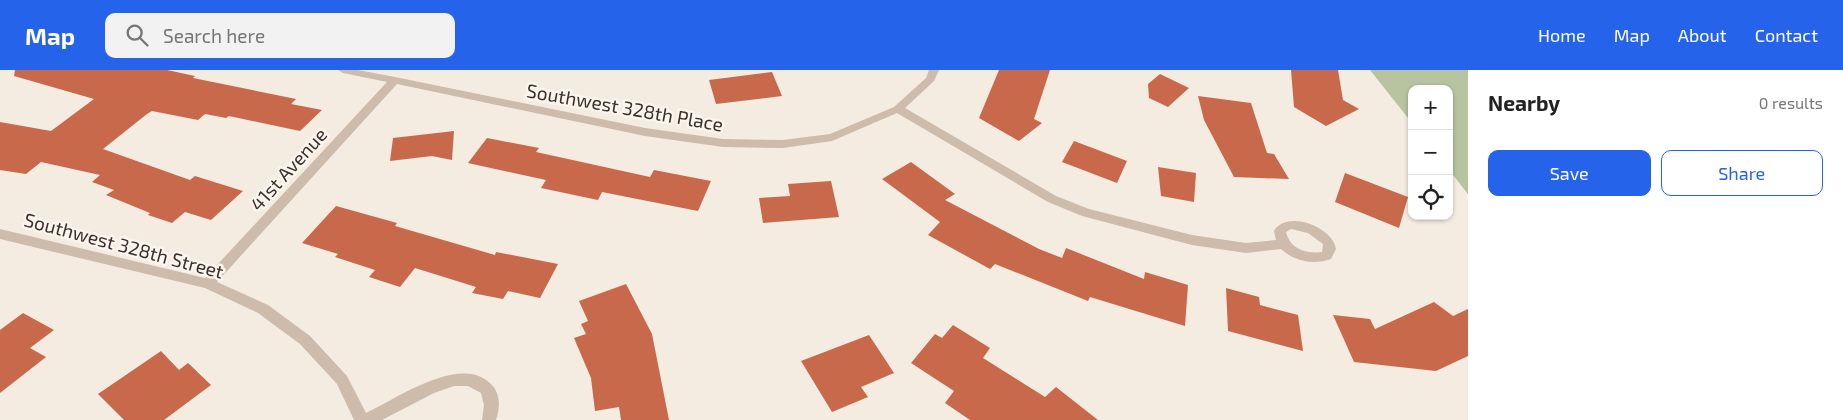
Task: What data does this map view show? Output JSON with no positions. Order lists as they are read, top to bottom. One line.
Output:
{"streets":{"street":["Southwest 328th Place","41st Avenue","Southwest 328th Street"]},"crossings":[["Southwest 328th Place","41st Avenue"],["41st Avenue","Southwest 328th Street"]],"page":{"header":"Map","search":"Search here","nav":["Home","Map","About","Contact"],"heading":["Nearby","0 results"],"map_buttons":["+","−"],"buttons":["Save","Share"]}}
